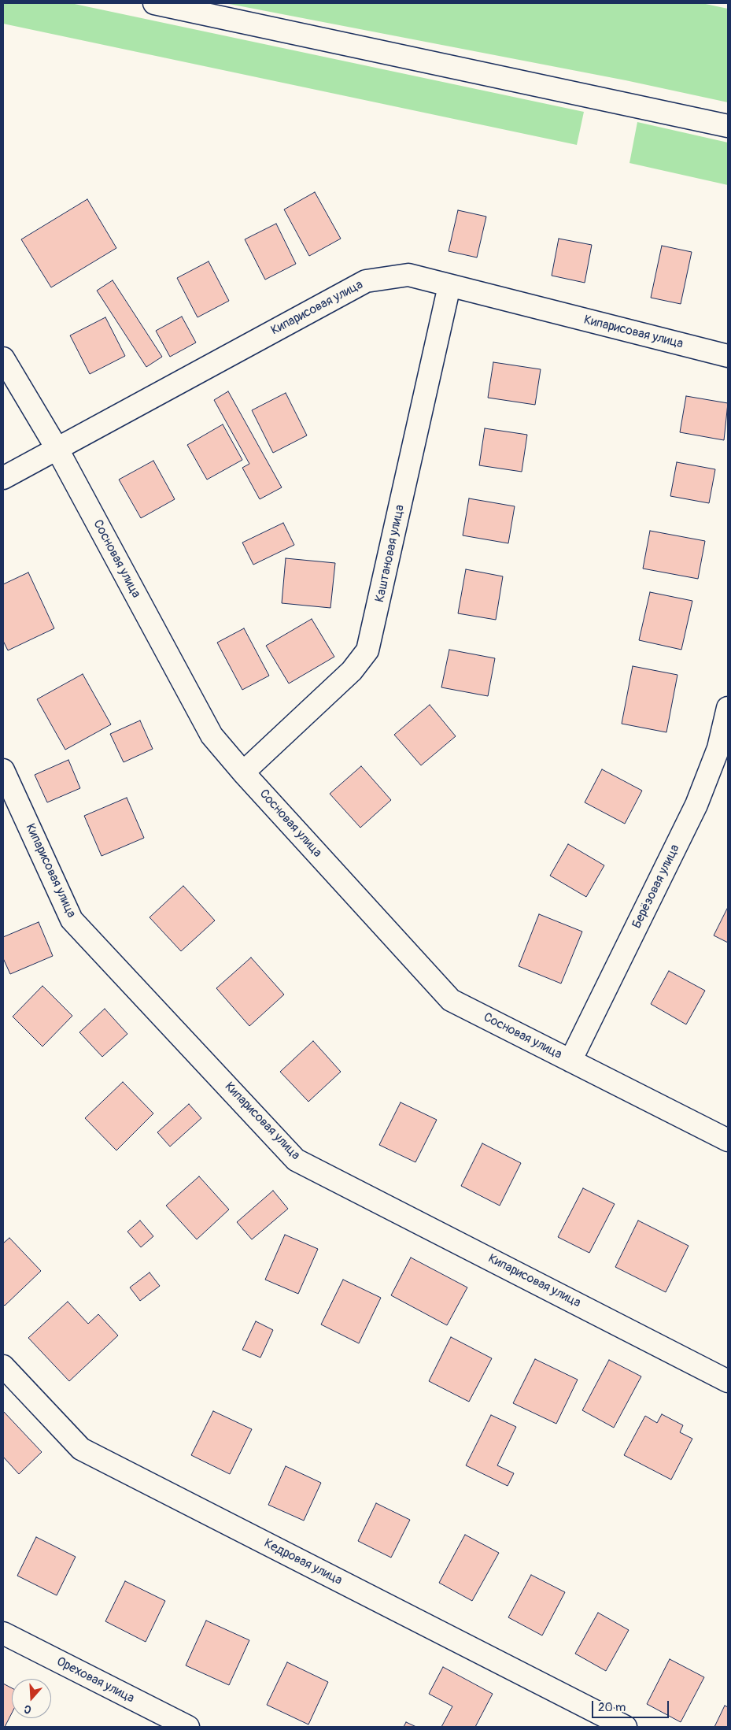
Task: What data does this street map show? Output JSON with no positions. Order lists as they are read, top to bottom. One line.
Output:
{"streets":{"street":["Кипарисовая улица","Каштановая улица","Сосновая улица","Берёзовая улица","Кедровая улица","Ореховая улица"]},"crossings":[["Кипарисовая улица","Каштановая улица"],["Кипарисовая улица","Сосновая улица"],["Каштановая улица","Сосновая улица"],["Сосновая улица","Берёзовая улица"]],"scale_bar":"20 m","north":"bottom"}
